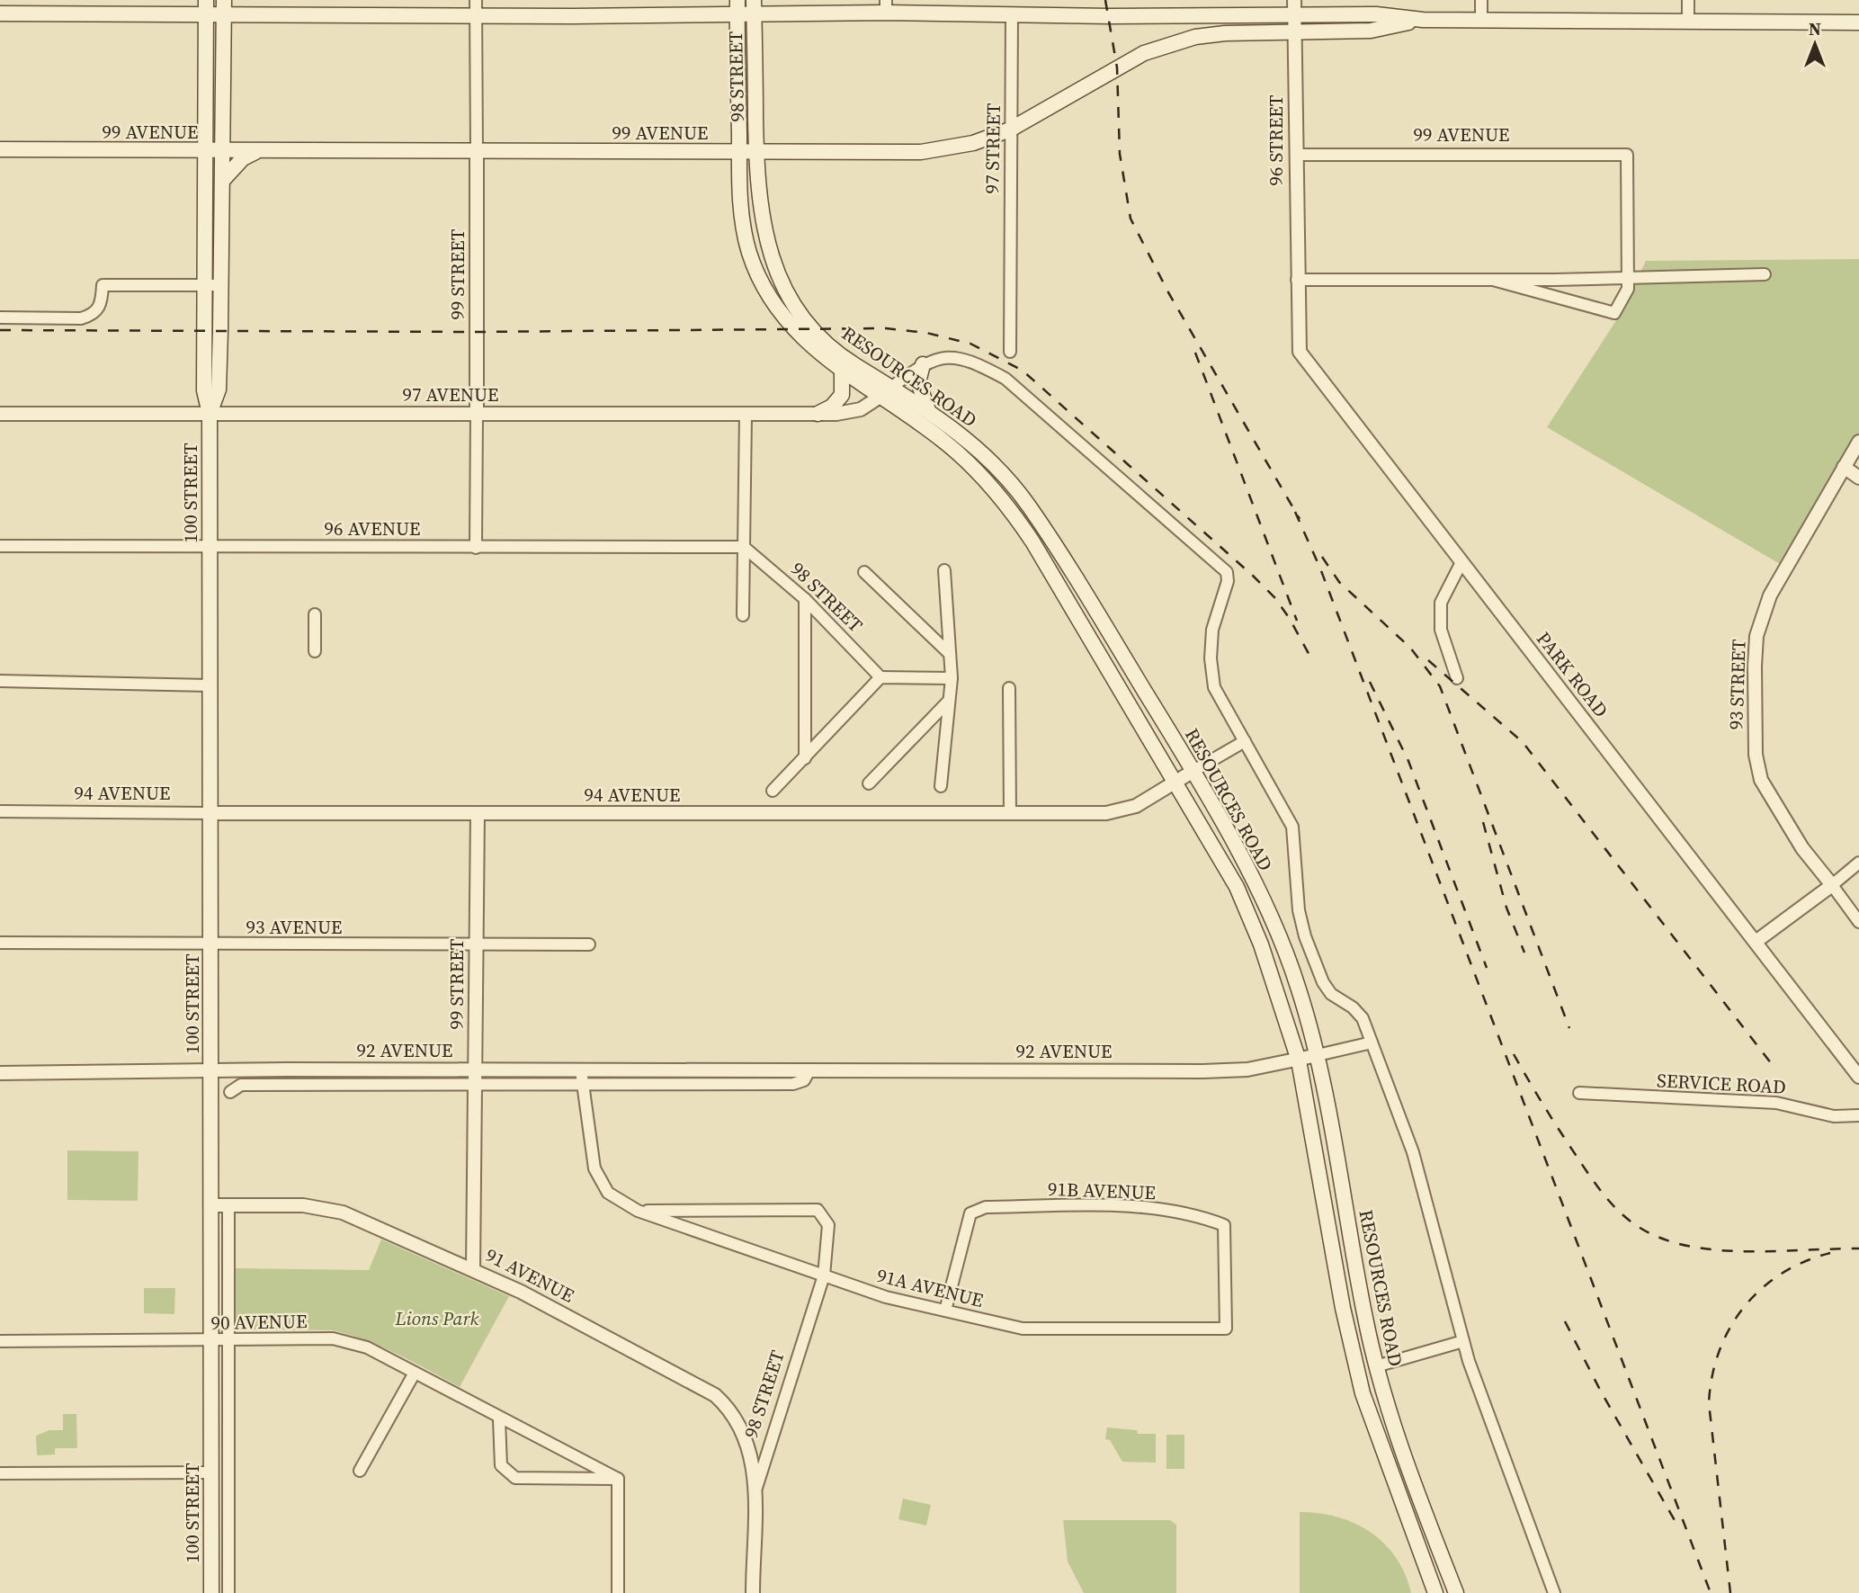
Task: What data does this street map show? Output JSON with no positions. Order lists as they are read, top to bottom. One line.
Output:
{"streets":{"main road":["98 STREET","99 AVENUE","RESOURCES ROAD","100 STREET"],"street":["96 STREET","97 STREET","99 STREET","97 AVENUE","96 AVENUE","PARK ROAD","93 STREET","94 AVENUE","93 AVENUE","92 AVENUE","SERVICE ROAD","91B AVENUE","91 AVENUE","91A AVENUE","90 AVENUE"]},"crossings":[["98 STREET","99 AVENUE"],["98 STREET","RESOURCES ROAD"],["98 STREET","96 AVENUE"],["98 STREET","91 AVENUE"],["98 STREET","91A AVENUE"],["99 AVENUE","96 STREET"],["99 AVENUE","97 STREET"],["99 AVENUE","99 STREET"],["99 AVENUE","RESOURCES ROAD"],["99 AVENUE","100 STREET"],["96 STREET","PARK ROAD"],["99 STREET","97 AVENUE"],["99 STREET","96 AVENUE"],["99 STREET","94 AVENUE"],["99 STREET","93 AVENUE"],["99 STREET","92 AVENUE"],["99 STREET","91 AVENUE"],["RESOURCES ROAD","97 AVENUE"],["RESOURCES ROAD","94 AVENUE"],["RESOURCES ROAD","92 AVENUE"],["97 AVENUE","100 STREET"],["100 STREET","96 AVENUE"],["100 STREET","94 AVENUE"],["100 STREET","93 AVENUE"],["100 STREET","92 AVENUE"],["100 STREET","91 AVENUE"],["100 STREET","90 AVENUE"],["92 AVENUE","91A AVENUE"],["91B AVENUE","91A AVENUE"]],"parks":["Lions Park"],"north":"top"}
